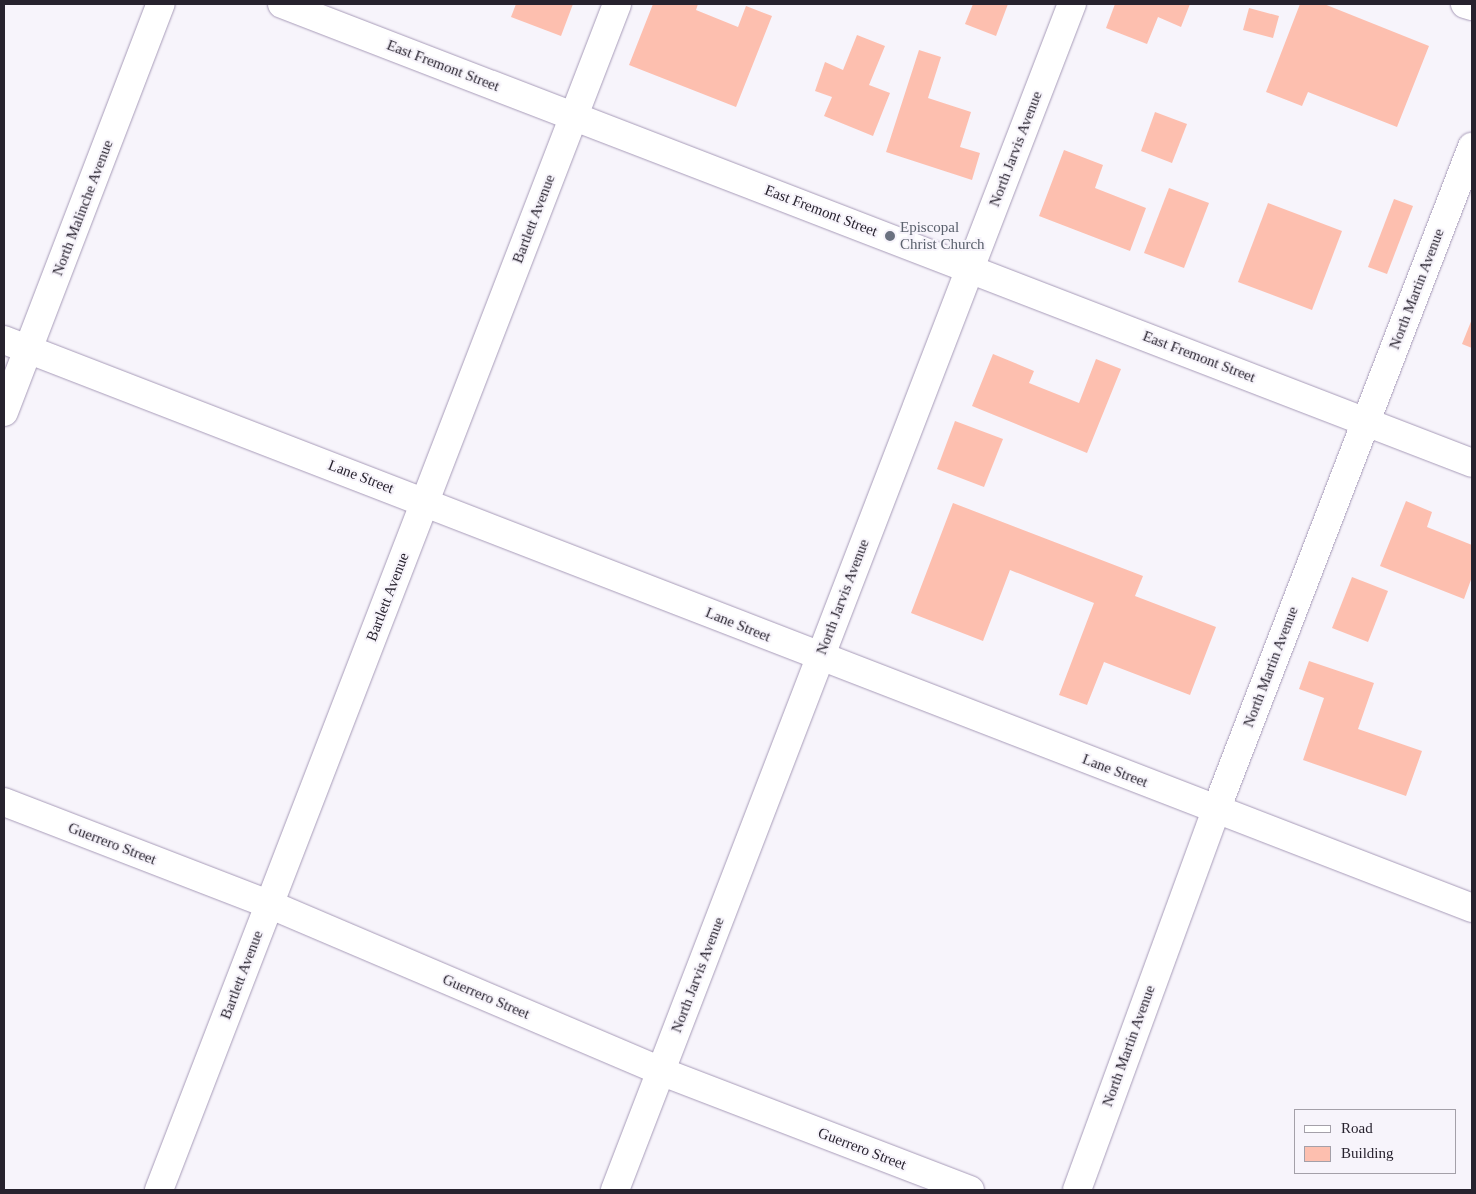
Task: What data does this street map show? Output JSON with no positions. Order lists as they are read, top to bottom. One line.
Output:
{"streets":{"street":["East Fremont Street","North Jarvis Avenue","North Malinche Avenue","Bartlett Avenue","North Martin Avenue","Lane Street","Guerrero Street"]},"crossings":[["East Fremont Street","North Jarvis Avenue"],["East Fremont Street","Bartlett Avenue"],["East Fremont Street","North Martin Avenue"],["North Jarvis Avenue","Lane Street"],["North Jarvis Avenue","Guerrero Street"],["North Malinche Avenue","Lane Street"],["Bartlett Avenue","Lane Street"],["Bartlett Avenue","Guerrero Street"],["North Martin Avenue","Lane Street"]],"places":["Episcopal Christ Church"],"legend":["Road","Building"]}
